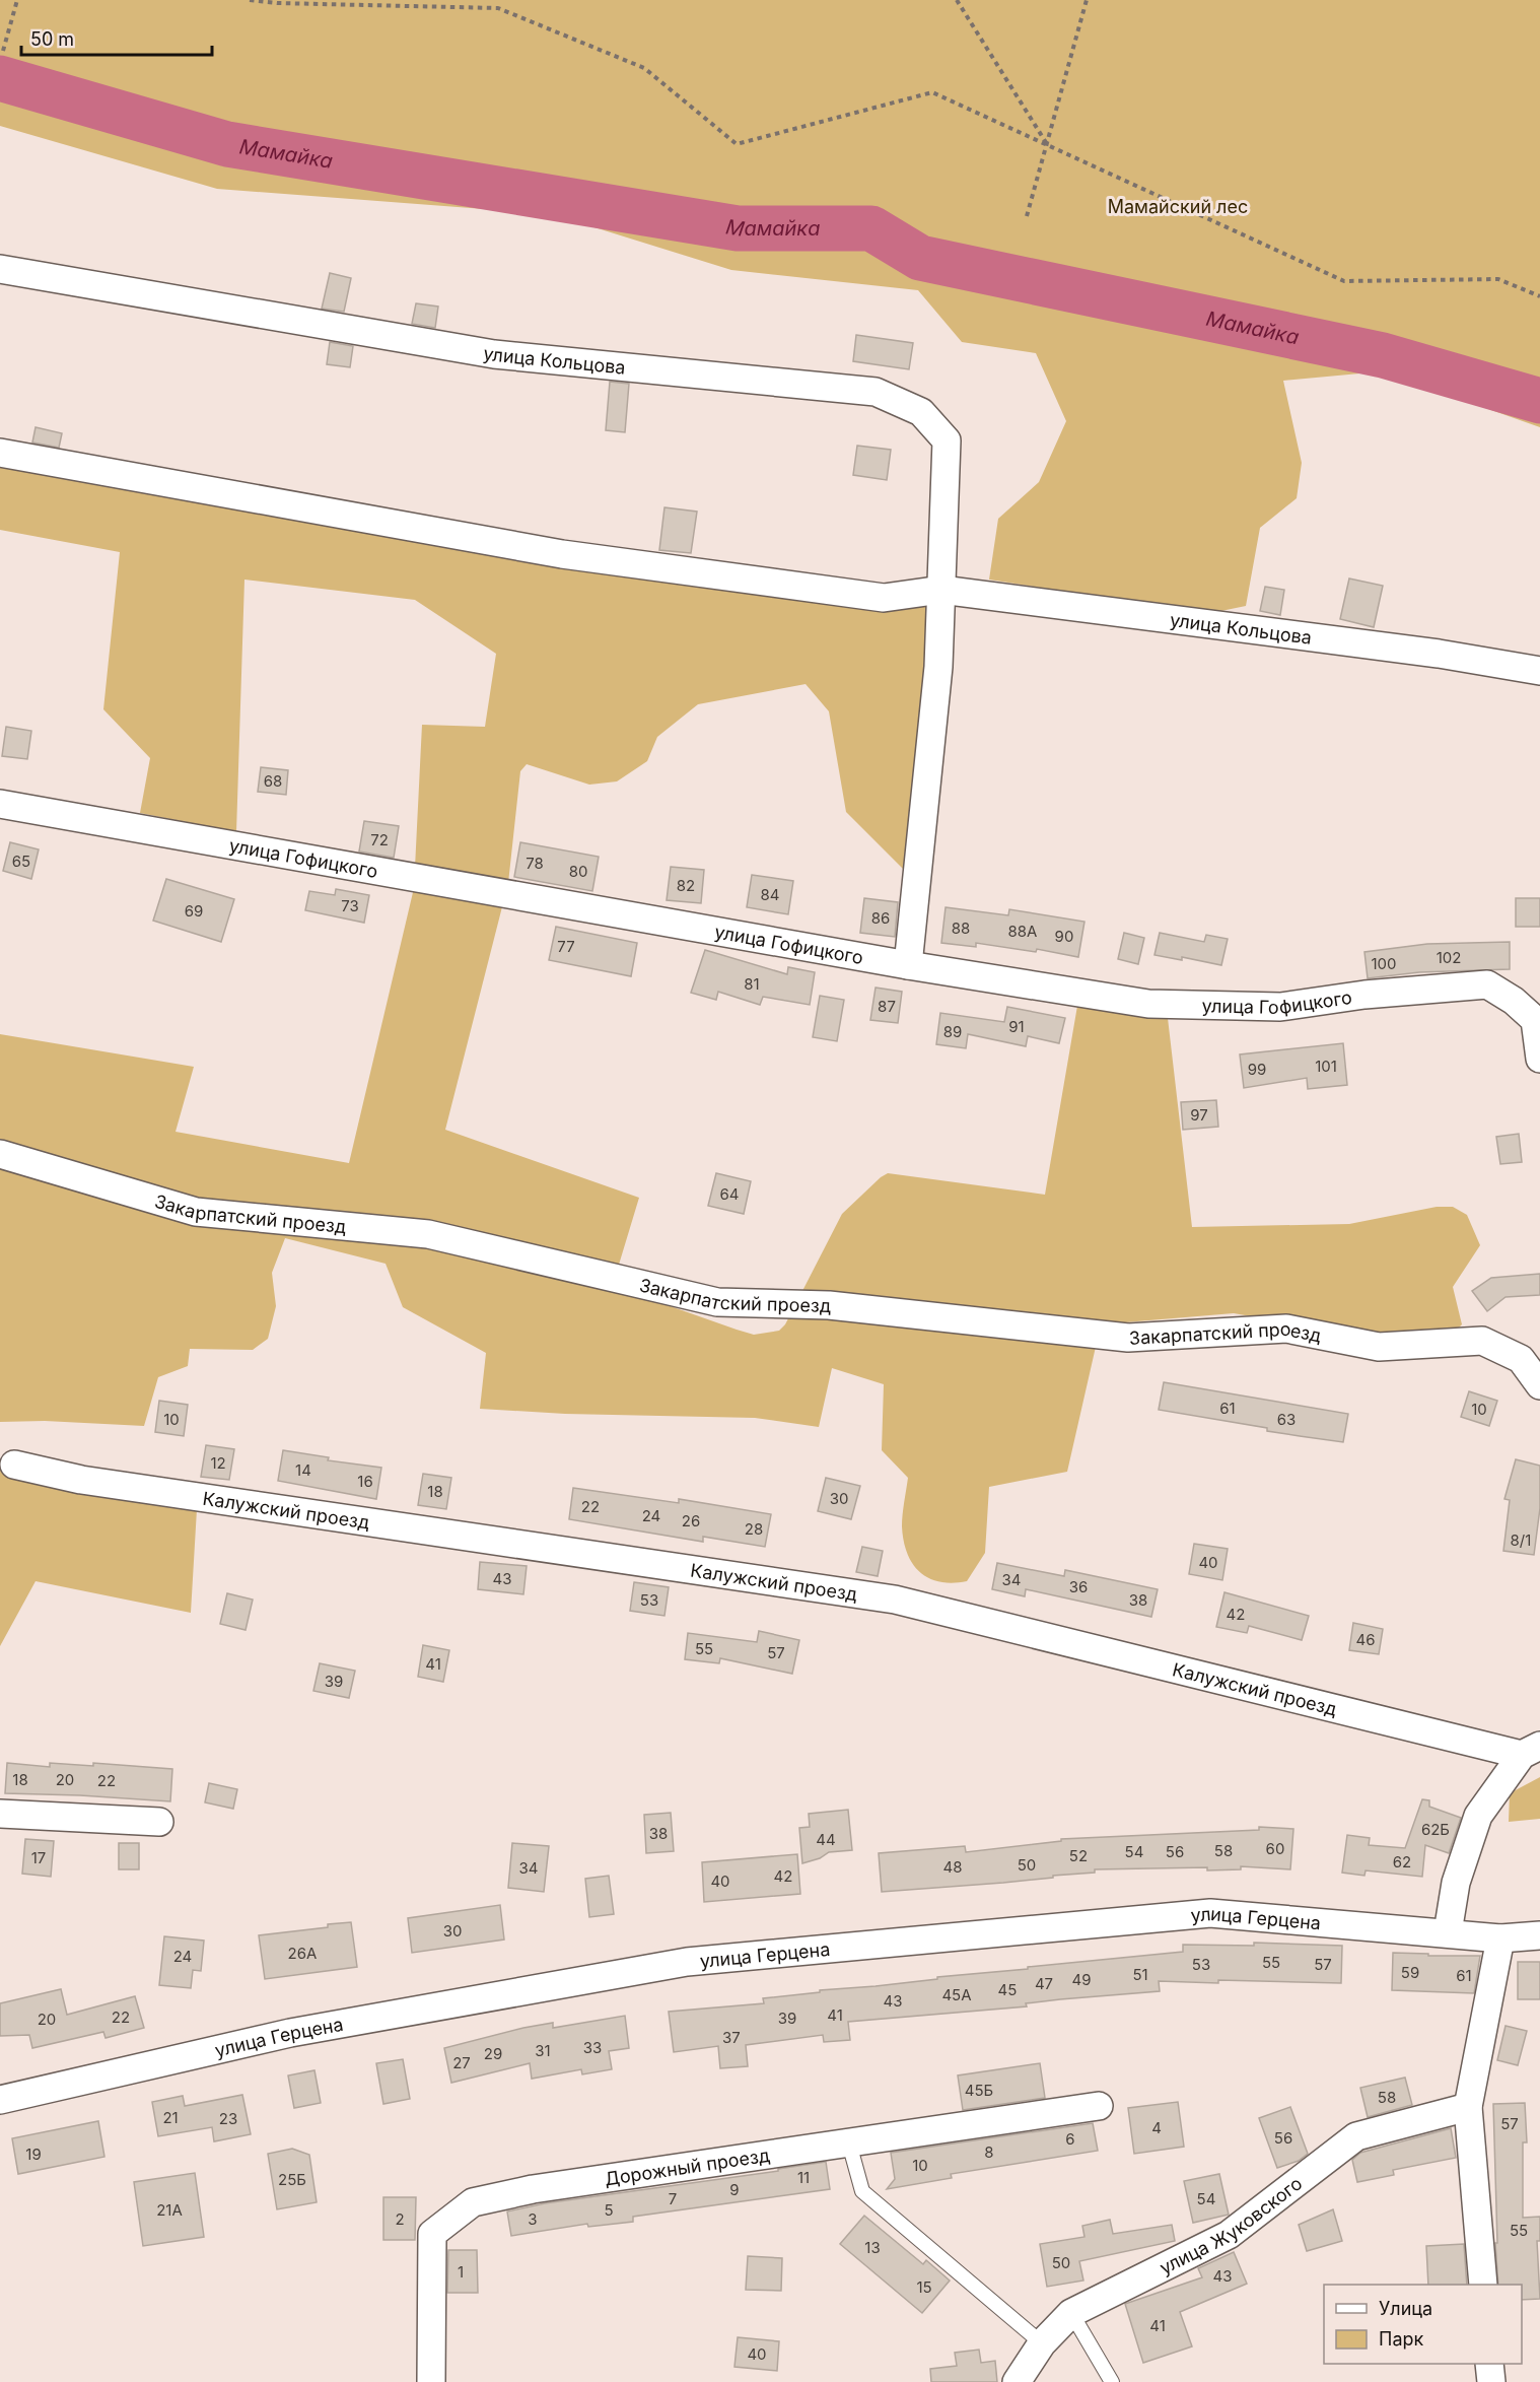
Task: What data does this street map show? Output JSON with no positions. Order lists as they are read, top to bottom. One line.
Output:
{"streets":{"street":["улица Кольцова","улица Гофицкого","Закарпатский проезд","Калужский проезд","улица Герцена","Дорожный проезд","улица Жуковского"]},"crossings":[["улица Кольцова","улица Гофицкого"]],"water":["Мамайка"],"parks":["Мамайский лес"],"house_numbers":["68","72","65","78","80","82","84","73","69","86","88","88А","90","77","102","100","81","87","91","89","101","99","97","64","61","10","10","63","12","14","16","18","30","22","24","26","28","8/1","40","43","34","36","53","38","42","46","55","57","41","39","18","20","22","62Б","38","44","60","58","54","56","52","17","62","50","48","34","42","40","30","26А","24","55","53","57","59","51","61","49","47","45","45А","43","41","22","39","20","37","33","31","29","27","45Б","58","21","23","57","4","56","6","8","19","10","11","25Б","9","7","54","21А","5","2","3","55","13","50","1","43","15","41","40"],"legend":["Улица","Парк"],"scale_bar":"50 m"}
